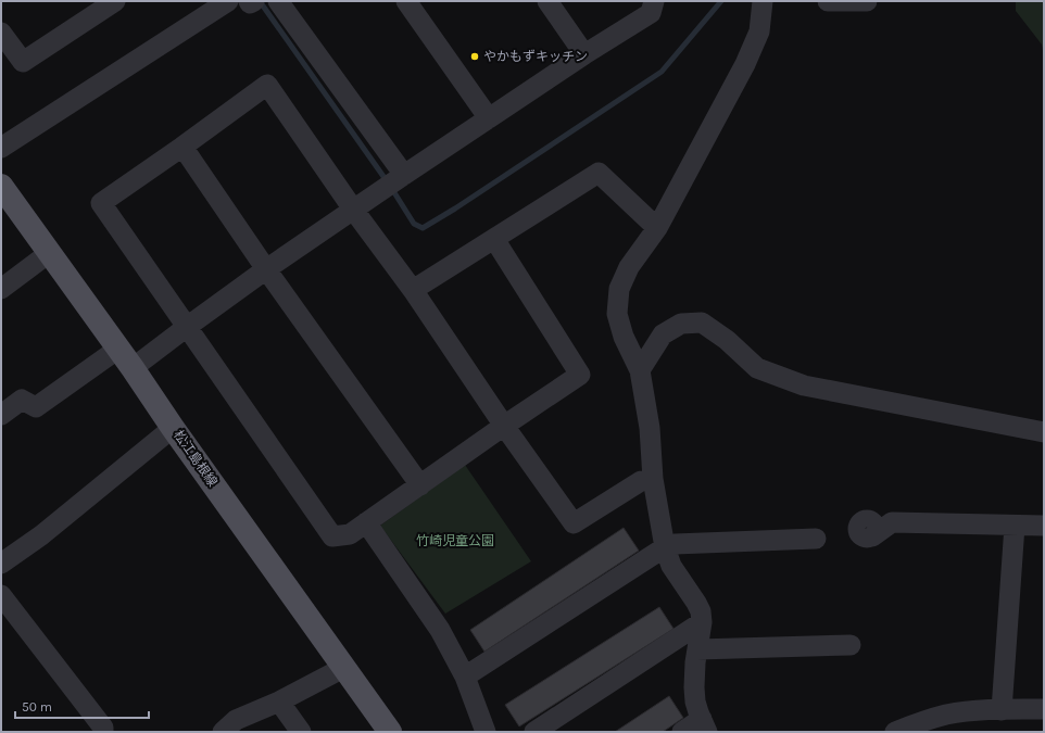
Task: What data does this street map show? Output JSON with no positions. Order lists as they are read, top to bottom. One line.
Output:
{"streets":{"main road":["松江島根線"]},"parks":["竹崎児童公園"],"places":["やかもずキッチン"],"scale_bar":"50 m"}
